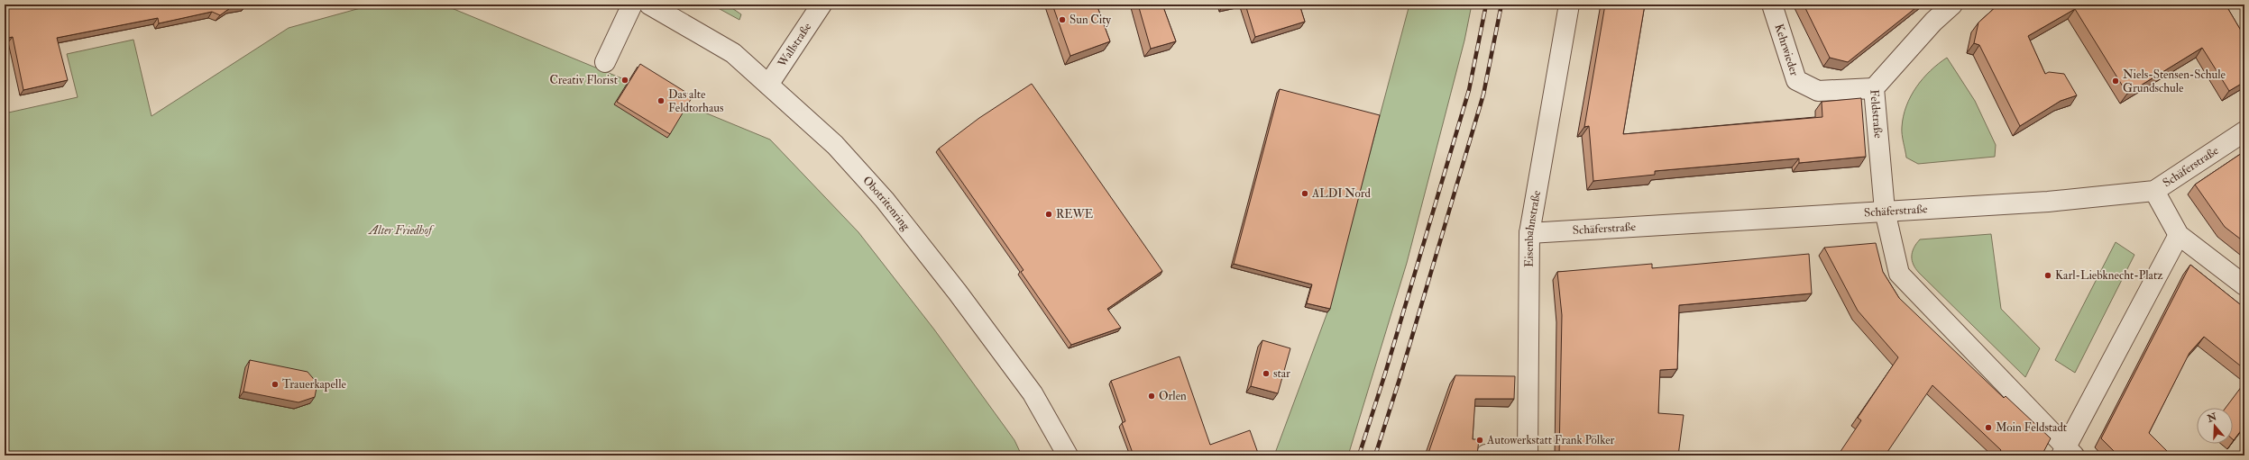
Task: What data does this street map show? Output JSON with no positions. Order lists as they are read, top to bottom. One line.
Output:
{"streets":{"street":["Wallstraße","Kehrwieder","Feldstraße","Schäferstraße","Obotritenring","Eisenbahnstraße"]},"crossings":[["Wallstraße","Obotritenring"],["Kehrwieder","Feldstraße"],["Feldstraße","Schäferstraße"],["Schäferstraße","Eisenbahnstraße"]],"parks":["Alter Friedhof"],"places":["Sun City","Creativ Florist","Niels-Stensen-Schule Grundschule","Das alte Feldtorhaus","ALDI Nord","REWE","Karl-Liebknecht-Platz","star","Trauerkapelle","Orlen","Moin Feldstadt","Autowerkstatt Frank Pölker"],"north":"top"}
